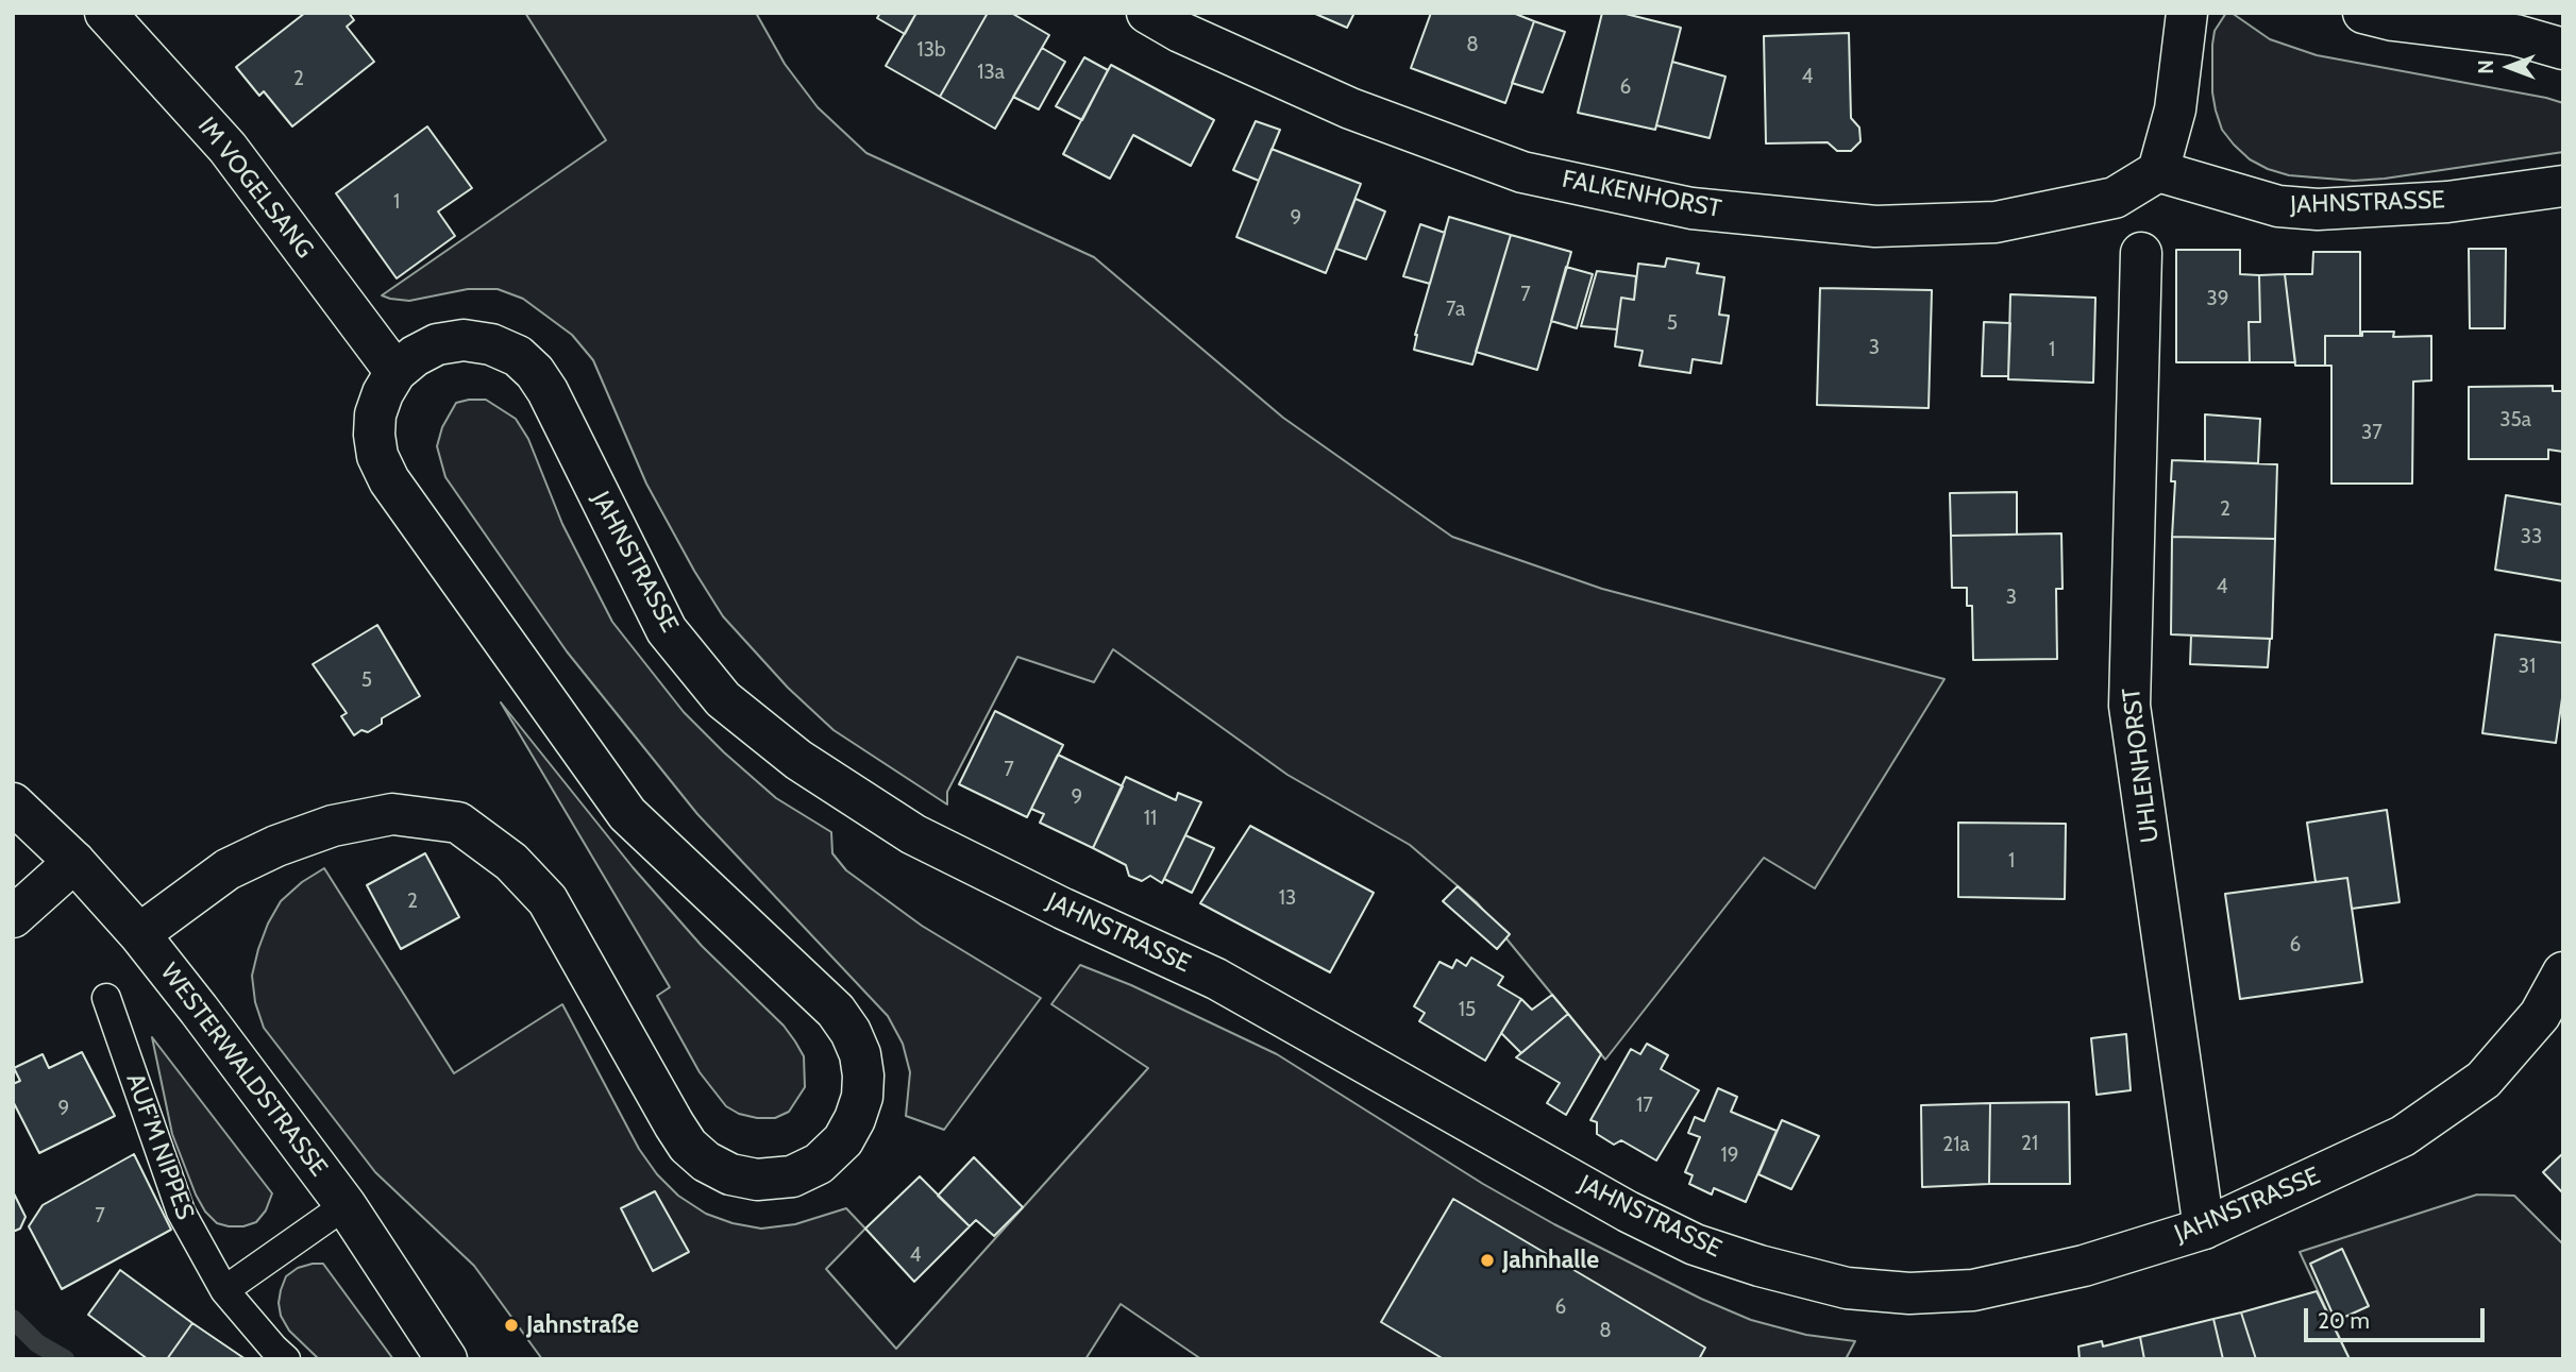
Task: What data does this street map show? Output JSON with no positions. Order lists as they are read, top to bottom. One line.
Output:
{"streets":{"street":["IM VOGELSANG","FALKENHORST","JAHNSTRASSE","UHLENHORST","WESTERWALDSTRASSE"],"lane":["AUF'M NIPPES"]},"crossings":[["IM VOGELSANG","JAHNSTRASSE"],["FALKENHORST","JAHNSTRASSE"],["JAHNSTRASSE","UHLENHORST"],["JAHNSTRASSE","WESTERWALDSTRASSE"]],"places":["Jahnhalle","Jahnstraße"],"house_numbers":["8","13b","13a","4","2","6","1","9","7","39","7a","5","3","1","35a","37","2","33","4","3","31","5","7","9","11","1","13","2","6","15","17","9","21","21a","19","7","4","6","8"],"scale_bar":"20 m","north":"left"}
